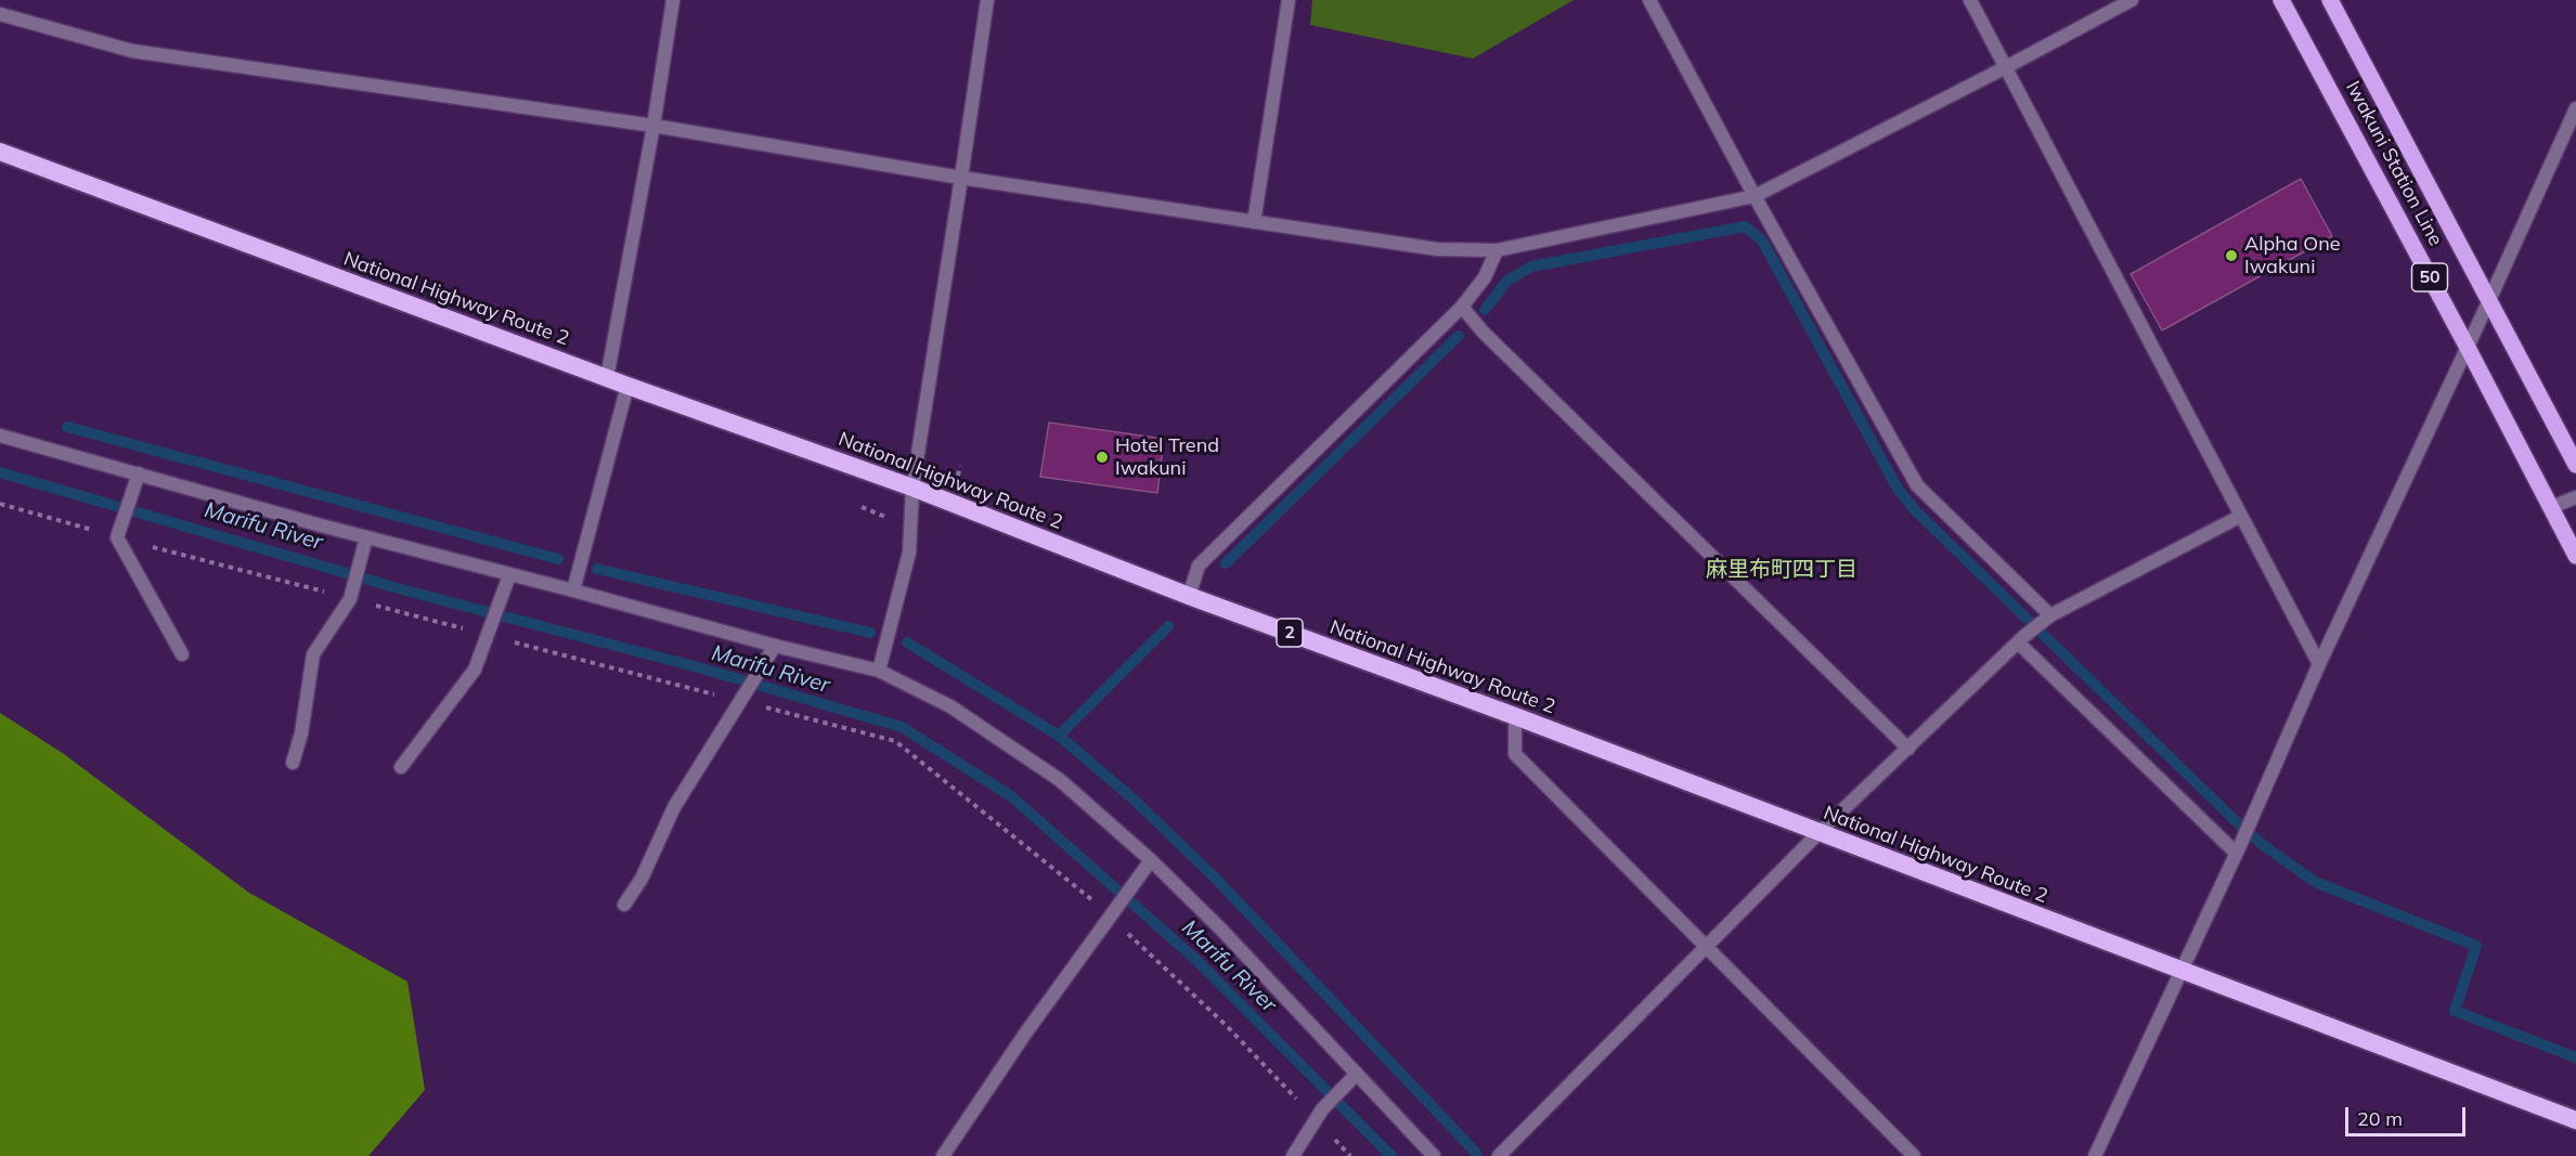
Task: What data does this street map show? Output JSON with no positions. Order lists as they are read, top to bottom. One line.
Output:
{"streets":{"highway":["National Highway Route 2","2"],"main road":["Iwakuni Station Line","50"]},"districts":["麻里布町四丁目"],"water":["Marifu River"],"places":["Alpha One Iwakuni","Hotel Trend Iwakuni"],"scale_bar":"20 m"}
